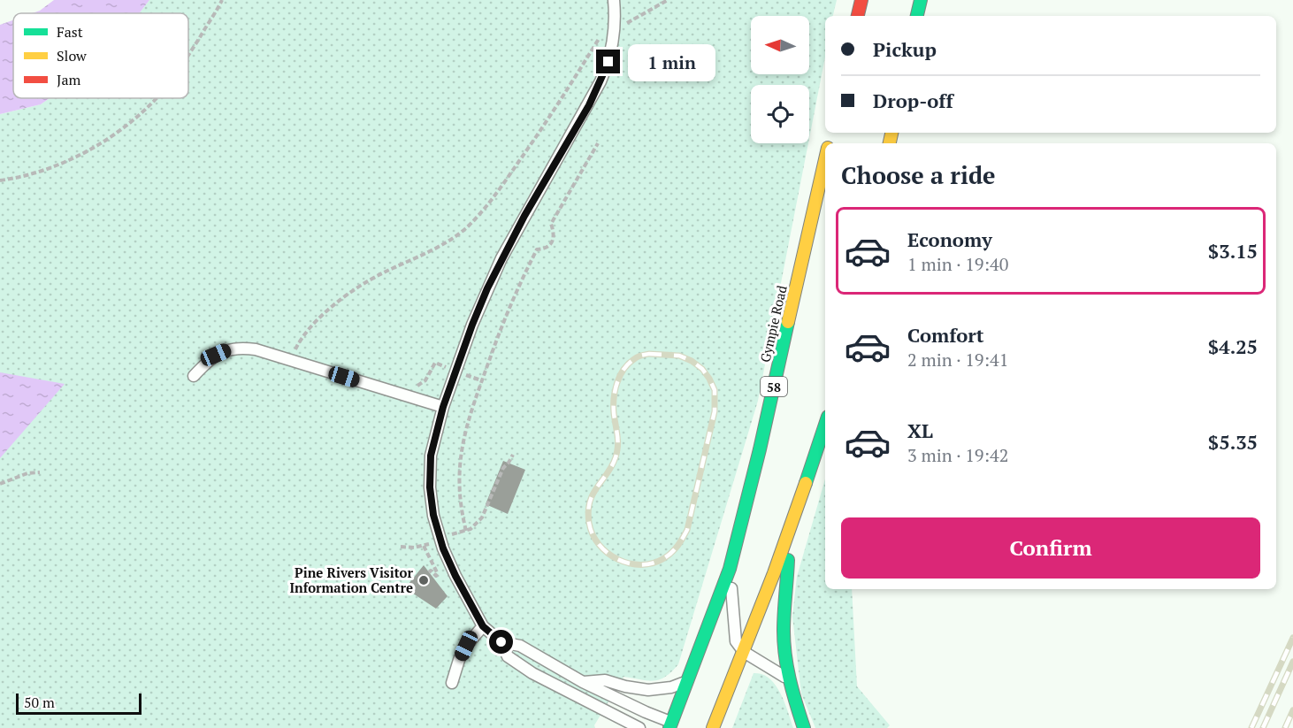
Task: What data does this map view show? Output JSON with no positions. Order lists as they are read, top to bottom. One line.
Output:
{"streets":{"highway":["Gympie Road","58"]},"places":["Pine Rivers Visitor Information Centre"],"legend":["Fast","Slow","Jam"],"scale_bar":"50 m","north":"left","page":{"banner":["Pickup","Drop-off"],"bubble":"1 min","heading":"Choose a ride","list":[{"name":"Economy","note":"1 min · 19:40","value":"$3.15"},{"name":"Comfort","note":"2 min · 19:41","value":"$4.25"},{"name":"XL","note":"3 min · 19:42","value":"$5.35"}],"buttons":"Confirm","scale":"50 m"}}
